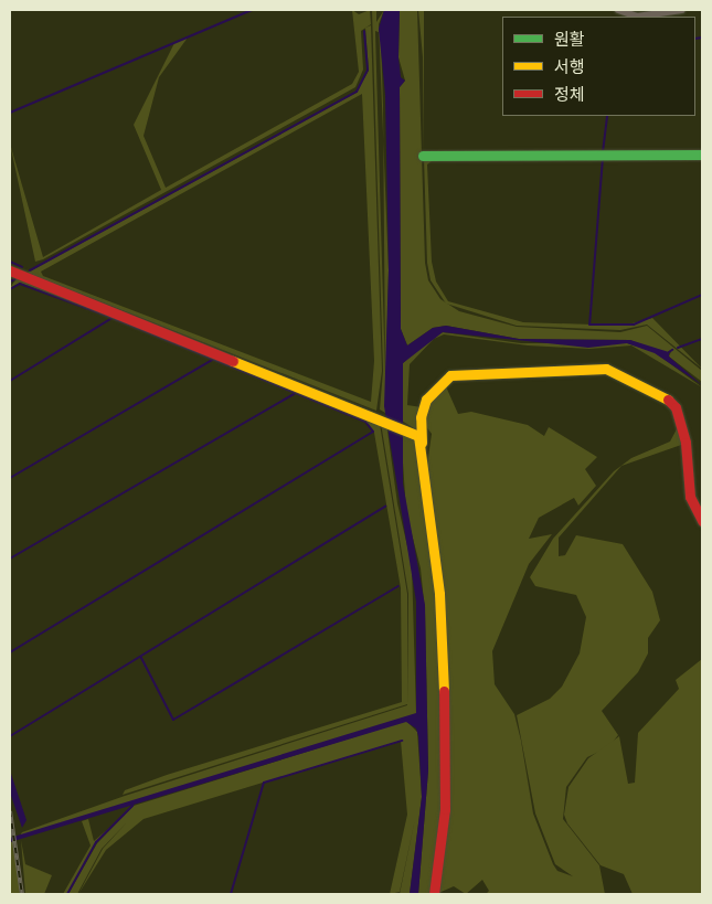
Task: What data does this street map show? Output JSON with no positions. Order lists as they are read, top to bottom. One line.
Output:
{"legend":["원활","서행","정체"]}
